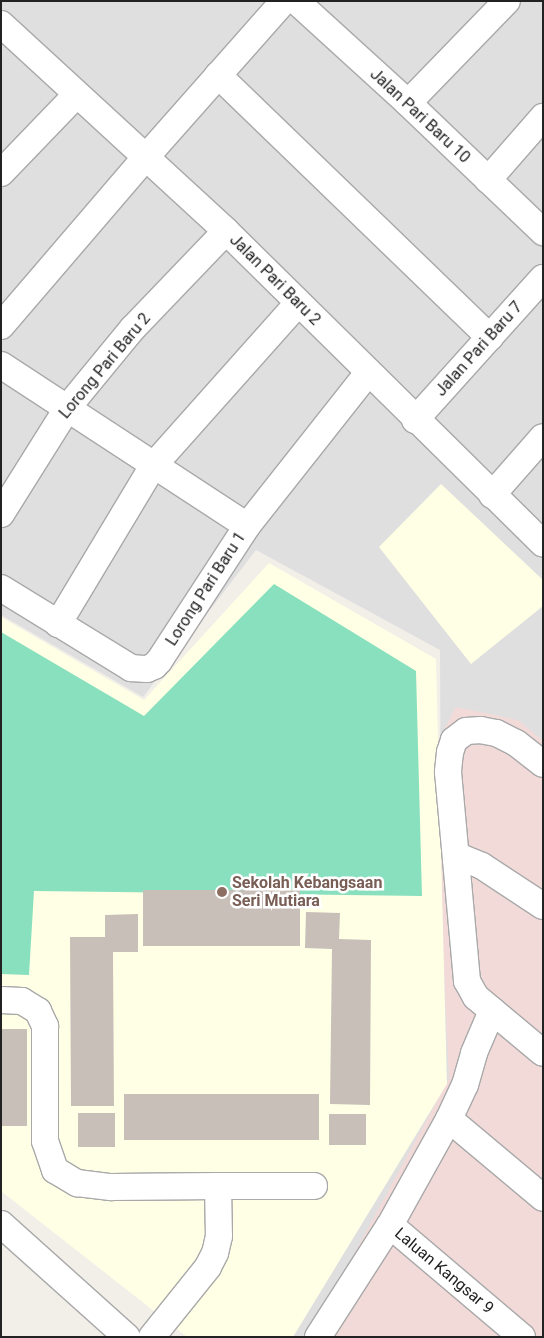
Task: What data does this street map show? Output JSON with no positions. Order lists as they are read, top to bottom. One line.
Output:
{"streets":{"street":["Jalan Pari Baru 10","Jalan Pari Baru 2","Jalan Pari Baru 7","Lorong Pari Baru 2","Lorong Pari Baru 1","Laluan Kangsar 9"]},"crossings":[["Jalan Pari Baru 2","Jalan Pari Baru 7"],["Jalan Pari Baru 2","Lorong Pari Baru 2"],["Jalan Pari Baru 2","Lorong Pari Baru 1"]],"places":["Sekolah Kebangsaan Seri Mutiara"]}
